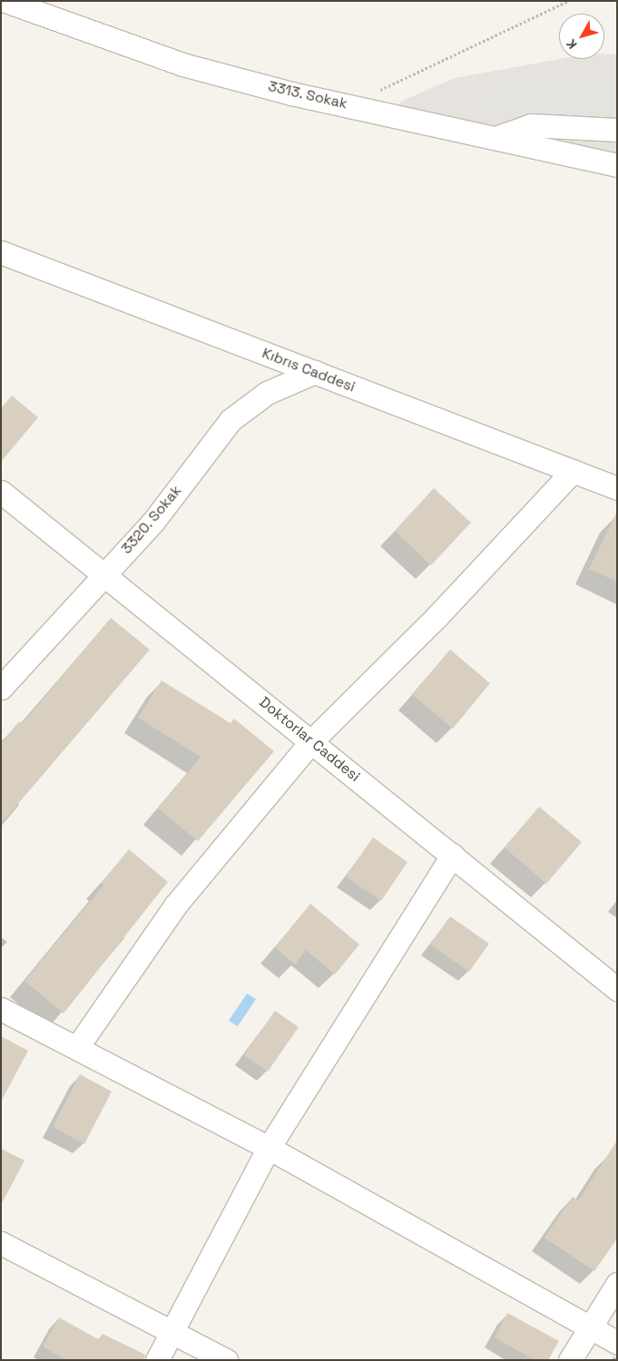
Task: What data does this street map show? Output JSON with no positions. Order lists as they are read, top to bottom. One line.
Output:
{"streets":{"street":["3313. Sokak","Kıbrıs Caddesi","3320. Sokak","Doktorlar Caddesi"]},"crossings":[["Kıbrıs Caddesi","3320. Sokak"],["3320. Sokak","Doktorlar Caddesi"]],"north":"bottom left"}
